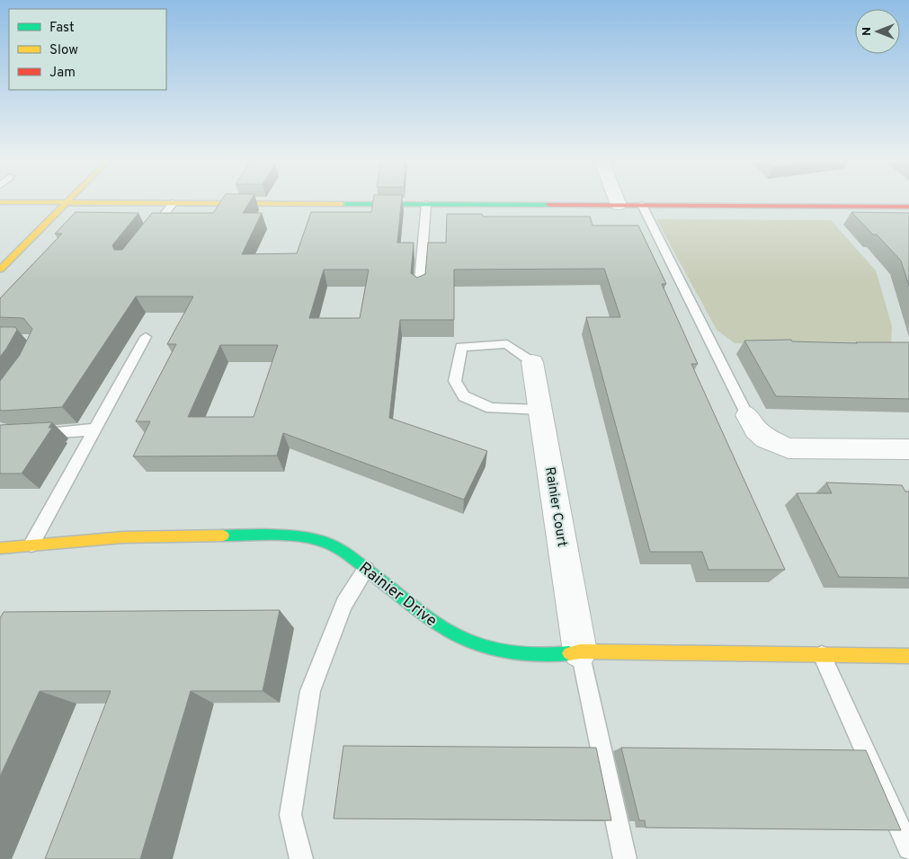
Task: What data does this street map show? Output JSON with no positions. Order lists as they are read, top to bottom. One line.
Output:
{"streets":{"street":["Rainier Court","Rainier Drive"]},"crossings":[["Rainier Court","Rainier Drive"]],"legend":["Fast","Slow","Jam"],"north":"left"}
